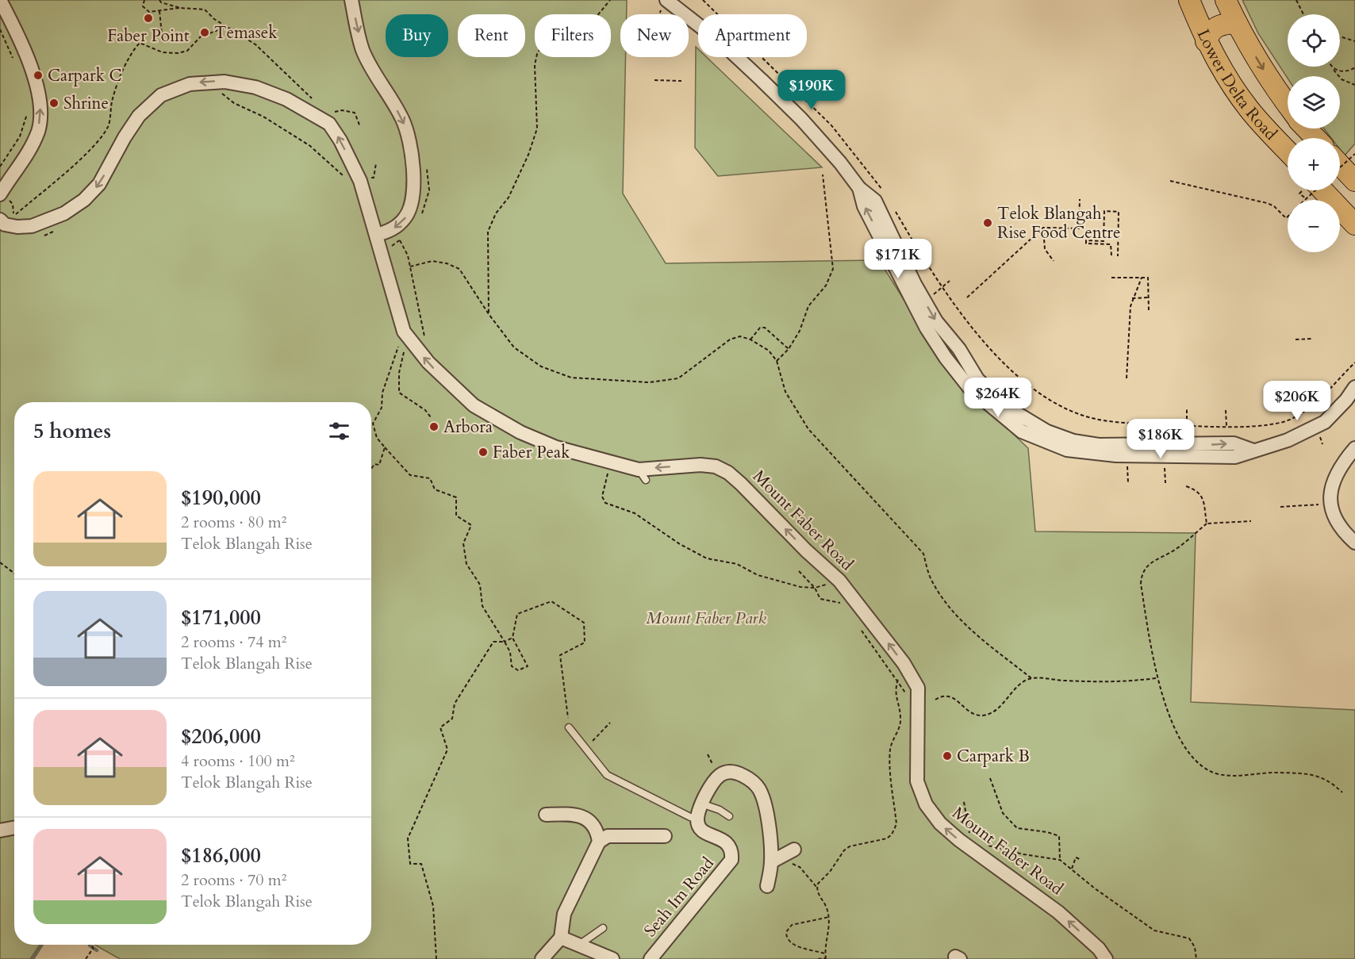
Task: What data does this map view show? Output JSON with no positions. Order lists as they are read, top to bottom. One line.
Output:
{"streets":{"main road":["Lower Delta Road"],"street":["Mount Faber Road","Seah Im Road"]},"one_way":["Mount Faber Road"],"parks":["Mount Faber Park"],"places":["Faber Point","Temasek","Carpark C","Shrine","Telok Blangah Rise Food Centre","Arbora","Faber Peak","Carpark B"],"page":{"map_buttons":["+","−"],"chip":["Buy","Rent","Filters","New","Apartment"],"price":["$190K","$171K","$264K","$206K","$186K"],"heading":"5 homes","list":[{"name":"$190,000","note":"2 rooms · 80 m² · Telok Blangah Rise"},{"name":"$171,000","note":"2 rooms · 74 m² · Telok Blangah Rise"},{"name":"$206,000","note":"4 rooms · 100 m² · Telok Blangah Rise"},{"name":"$186,000","note":"2 rooms · 70 m² · Telok Blangah Rise"}]}}
